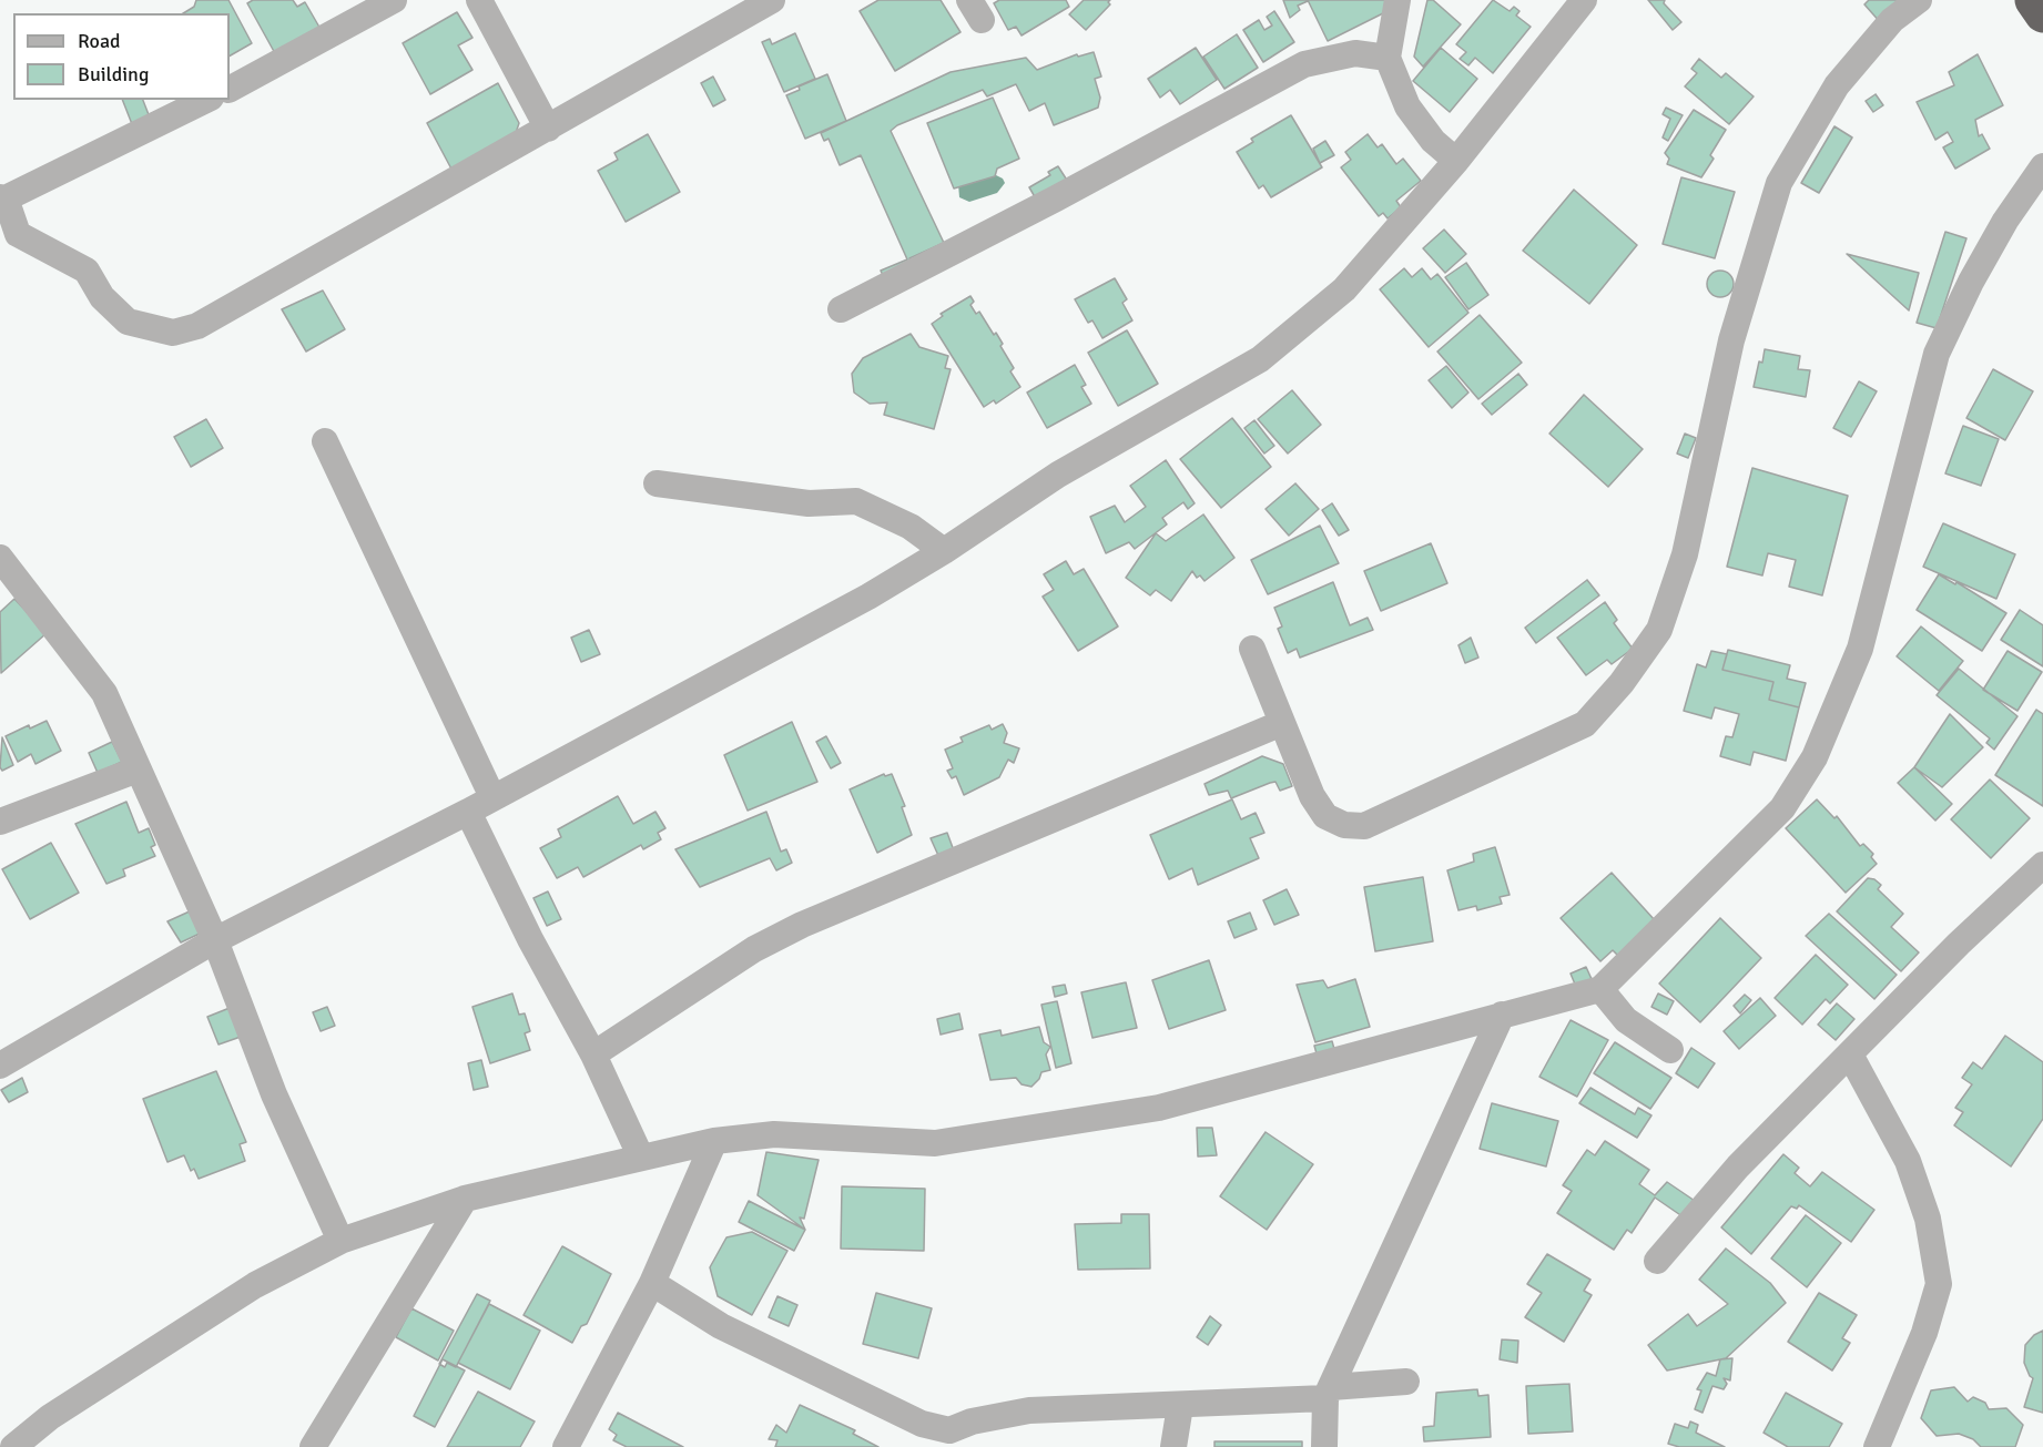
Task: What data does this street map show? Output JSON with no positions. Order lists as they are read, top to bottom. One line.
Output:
{"legend":["Road","Building"]}
